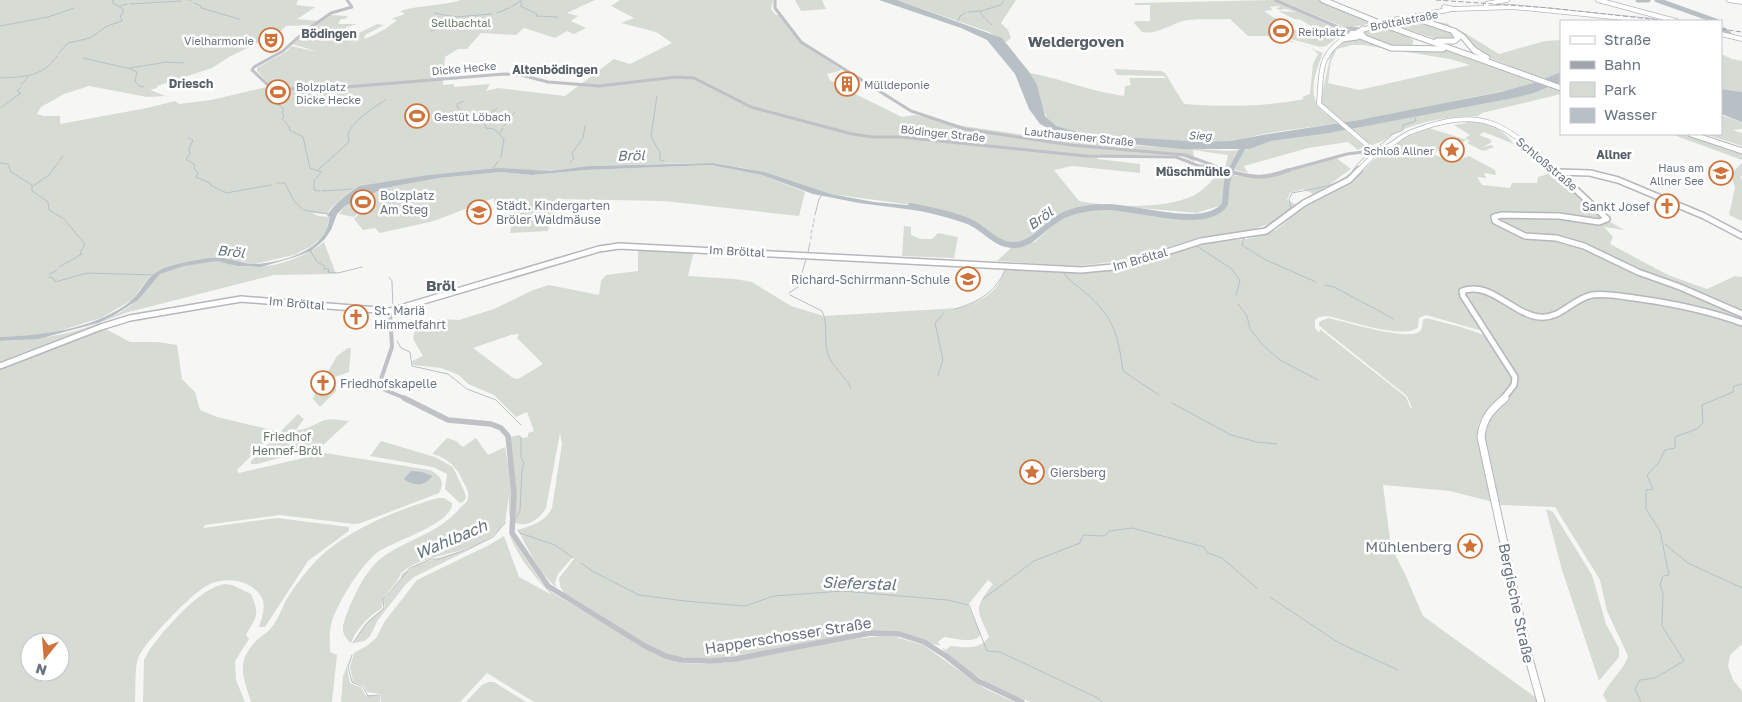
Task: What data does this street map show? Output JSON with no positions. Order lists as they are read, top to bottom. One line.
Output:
{"streets":{"main road":["Bröltalstraße","Schloßstraße","Im Bröltal","Bergische Straße"],"street":["Dicke Hecke","Bödinger Straße","Lauthausener Straße","Happerschosser Straße"]},"crossings":[["Bröltalstraße","Lauthausener Straße"],["Bröltalstraße","Schloßstraße"],["Bröltalstraße","Im Bröltal"],["Dicke Hecke","Bödinger Straße"],["Bödinger Straße","Lauthausener Straße"],["Lauthausener Straße","Schloßstraße"],["Lauthausener Straße","Im Bröltal"],["Schloßstraße","Im Bröltal"],["Im Bröltal","Happerschosser Straße"]],"districts":["Bödingen","Weldergoven","Altenbödingen","Driesch","Allner","Müschmühle","Bröl"],"water":["Sieg","Bröl","Wahlbach","Sieferstal"],"parks":["Sellbachtal","Friedhof Hennef-Bröl"],"places":{"sports":["Reitplatz","Bolzplatz Dicke Hecke","Gestüt Löbach","Bolzplatz Am Steg"],"theatre":["Vielharmonie"],"building":["Mülldeponie"],"place":["Schloß Allner","Giersberg","Mühlenberg"],"school or university":["Haus am Allner See","Städt. Kindergarten Bröler Waldmäuse","Richard-Schirrmann-Schule"],"church":["Sankt Josef","St. Mariä Himmelfahrt","Friedhofskapelle"]},"legend":["Straße","Bahn","Park","Wasser"],"north":"bottom"}
